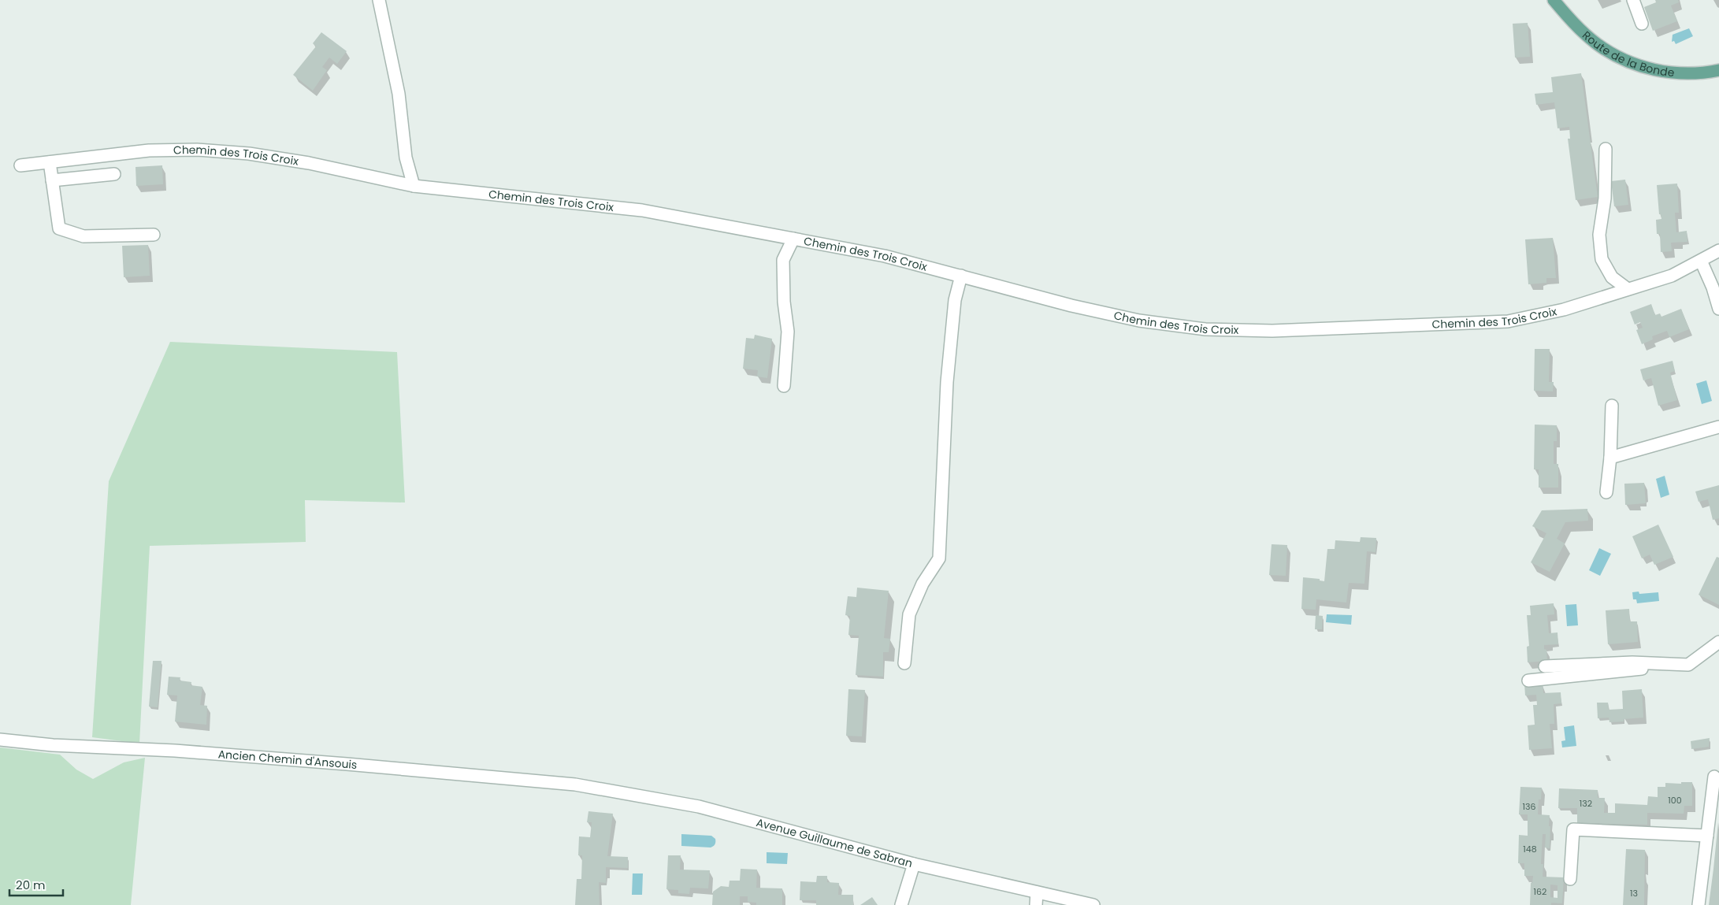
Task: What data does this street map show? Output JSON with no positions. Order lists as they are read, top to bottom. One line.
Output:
{"streets":{"main road":["Route de la Bonde"],"street":["Chemin des Trois Croix","Ancien Chemin d'Ansouis","Avenue Guillaume de Sabran"]},"crossings":[["Ancien Chemin d'Ansouis","Avenue Guillaume de Sabran"]],"house_numbers":["100","132","136","148","162","13"],"scale_bar":"20 m"}
